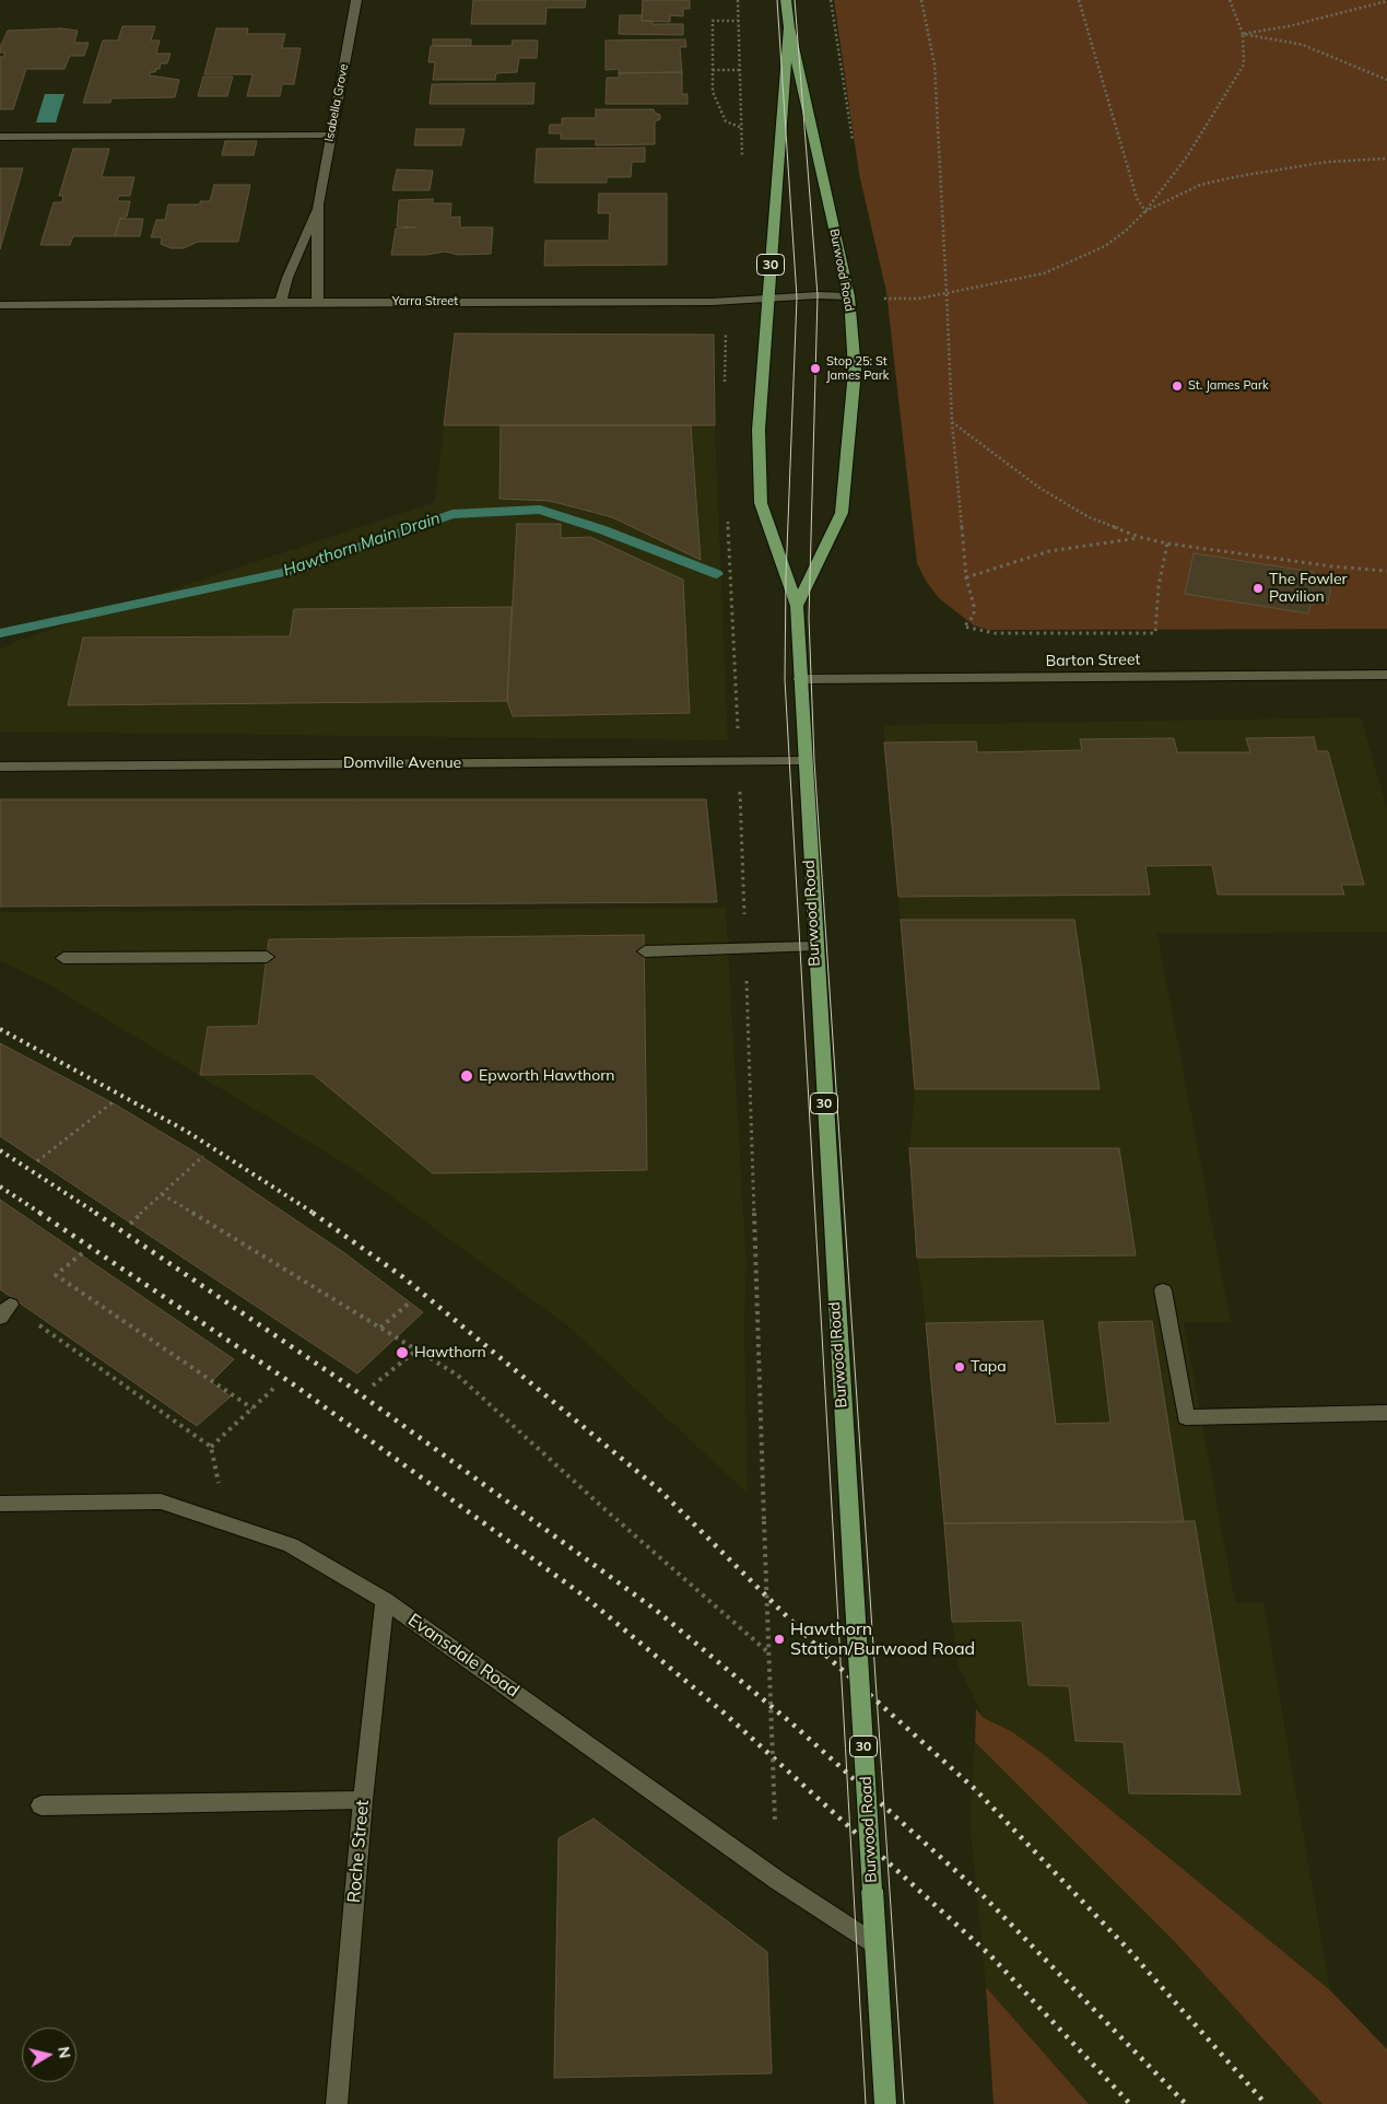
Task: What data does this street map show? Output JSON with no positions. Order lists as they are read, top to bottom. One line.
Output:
{"streets":{"main road":["30","Burwood Road"],"street":["Isabella Grove","Yarra Street","Barton Street","Domville Avenue","Evansdale Road","Roche Street"]},"crossings":[["Isabella Grove","Yarra Street"],["Burwood Road","Yarra Street"],["Burwood Road","Barton Street"],["Burwood Road","Domville Avenue"],["Burwood Road","Evansdale Road"],["Evansdale Road","Roche Street"]],"water":["Hawthorn Main Drain"],"places":["Stop 25: St James Park","St. James Park","The Fowler Pavilion","Epworth Hawthorn","Hawthorn","Tapa","Hawthorn Station/Burwood Road"],"north":"right"}
